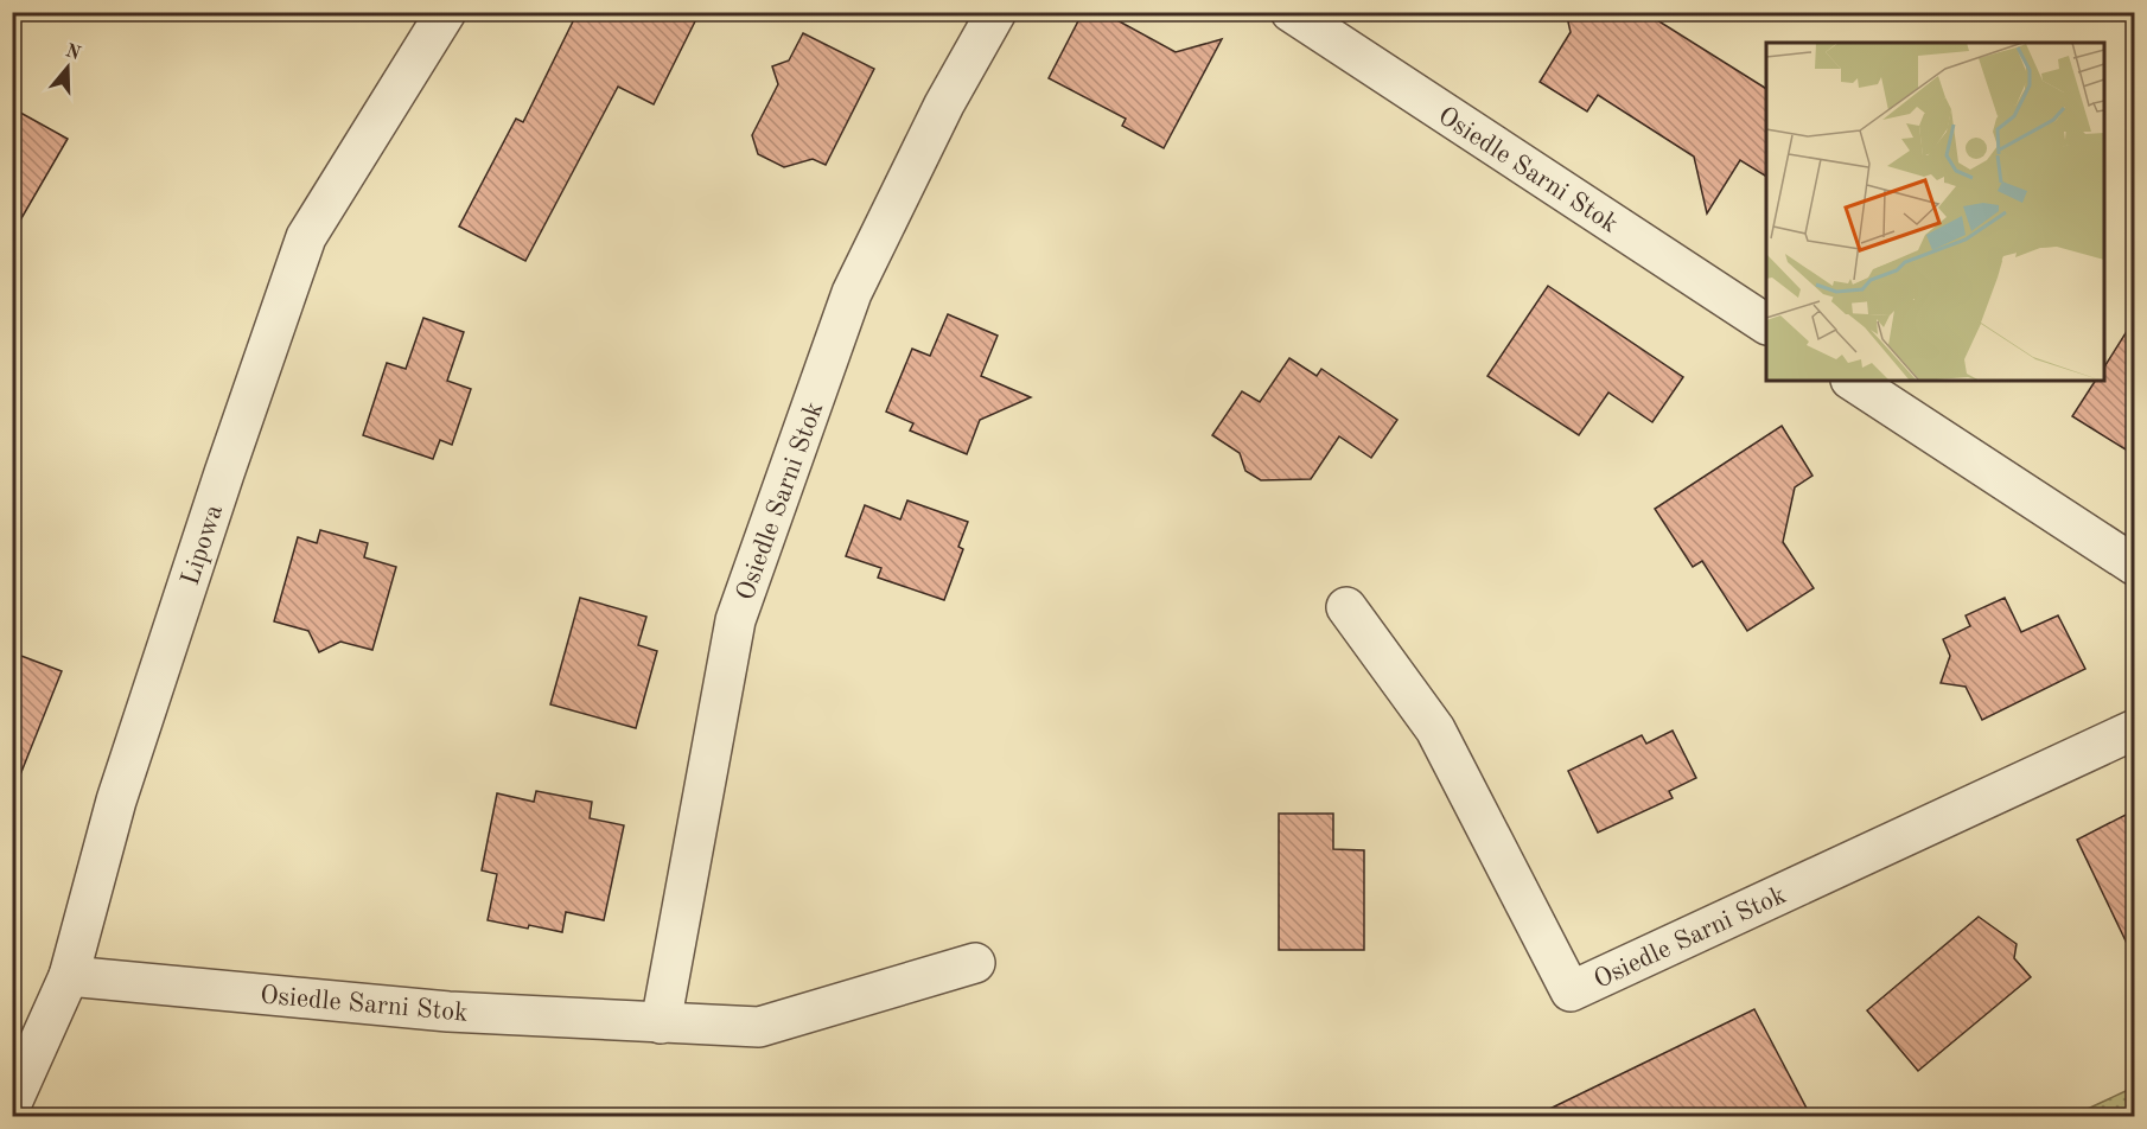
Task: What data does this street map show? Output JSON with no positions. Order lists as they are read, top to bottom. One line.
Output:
{"streets":{"street":["Osiedle Sarni Stok","Lipowa"]},"crossings":[["Osiedle Sarni Stok","Lipowa"]],"north":"top"}
